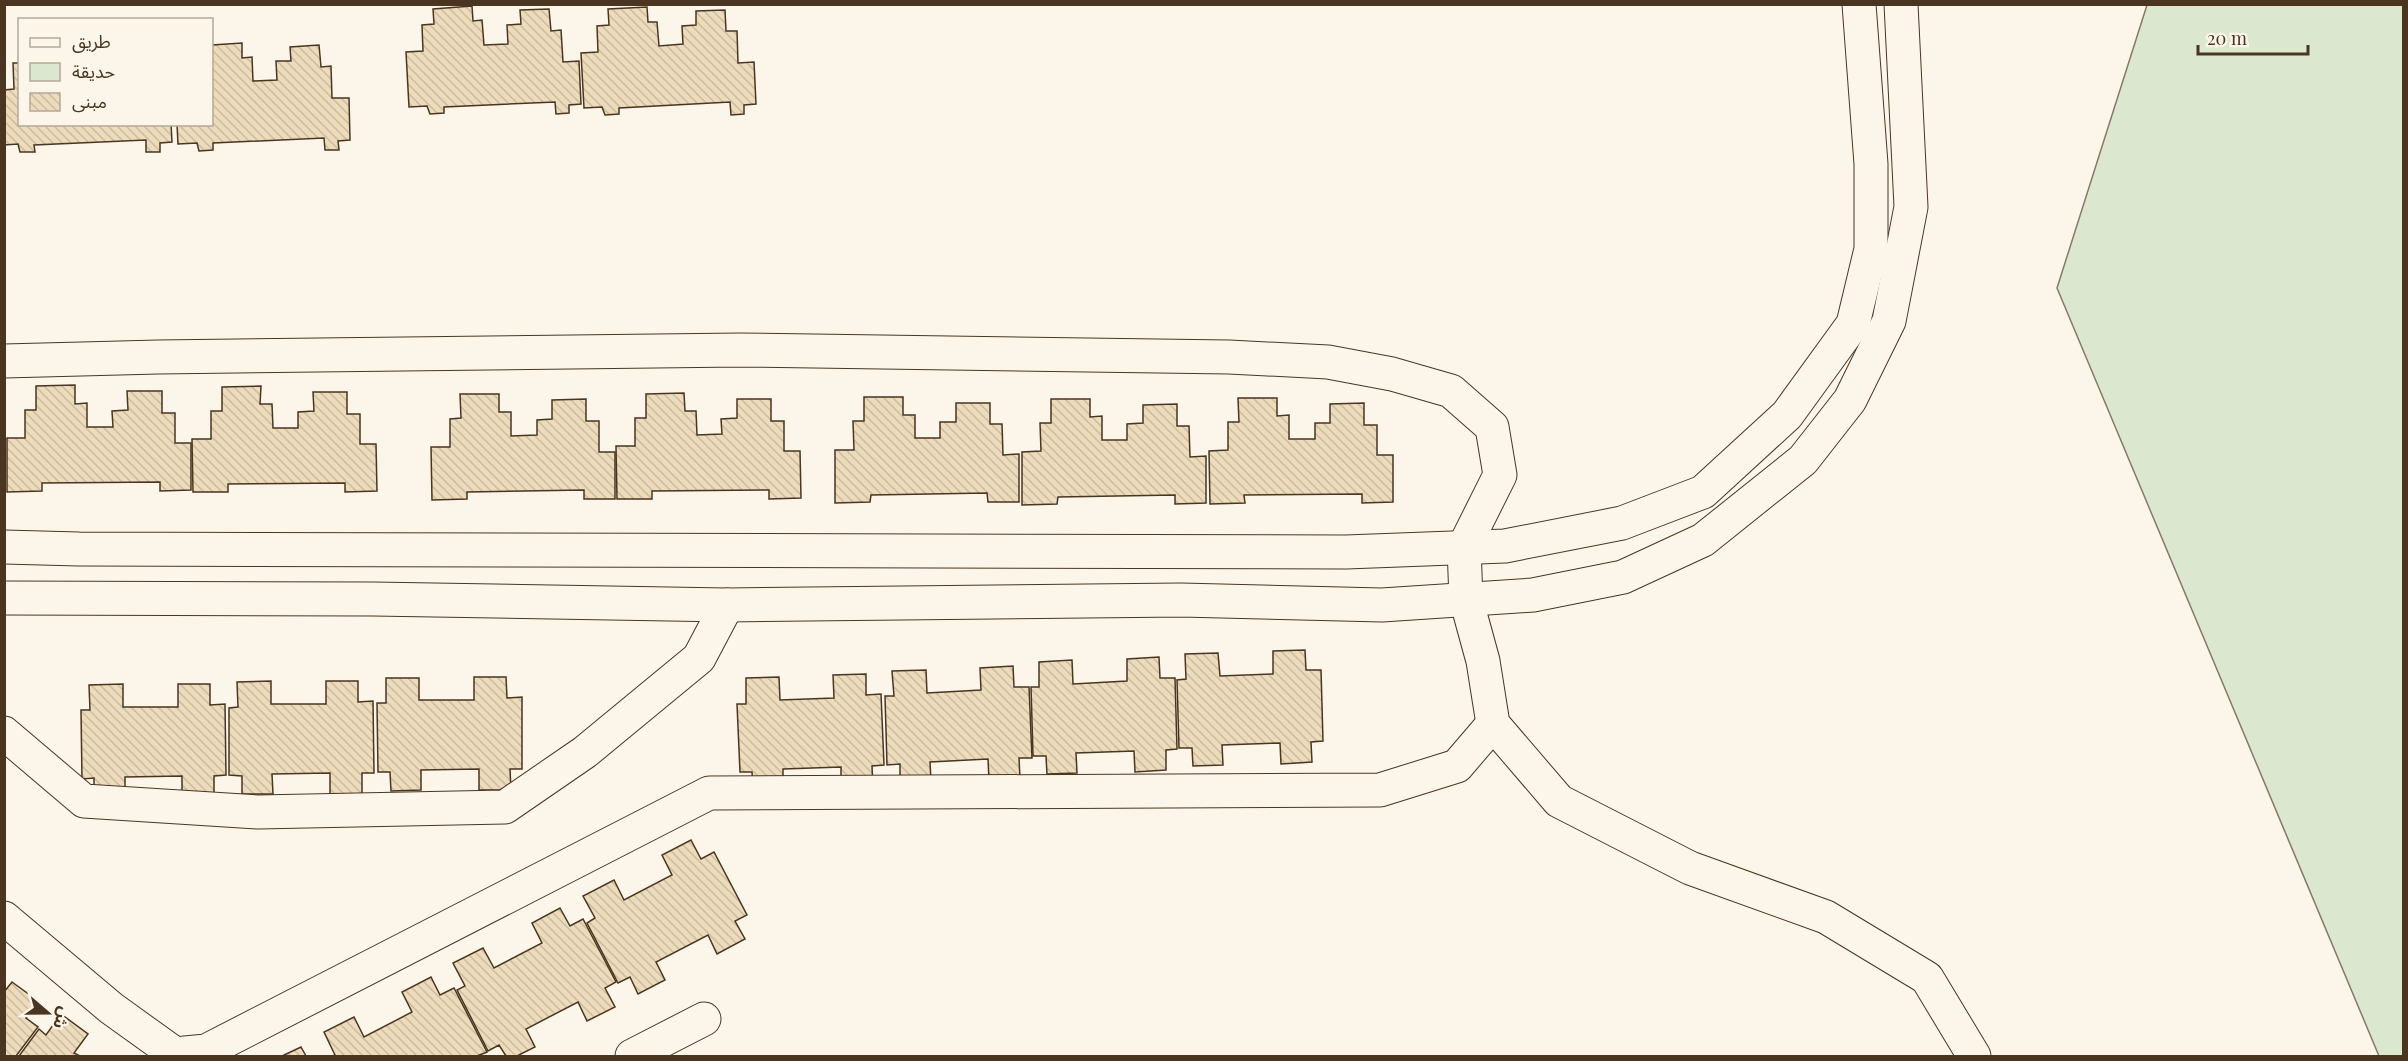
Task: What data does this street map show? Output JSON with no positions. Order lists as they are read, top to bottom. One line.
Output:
{"legend":["طريق","حديقة","مبنى"],"scale_bar":"20 m","north":"right"}
